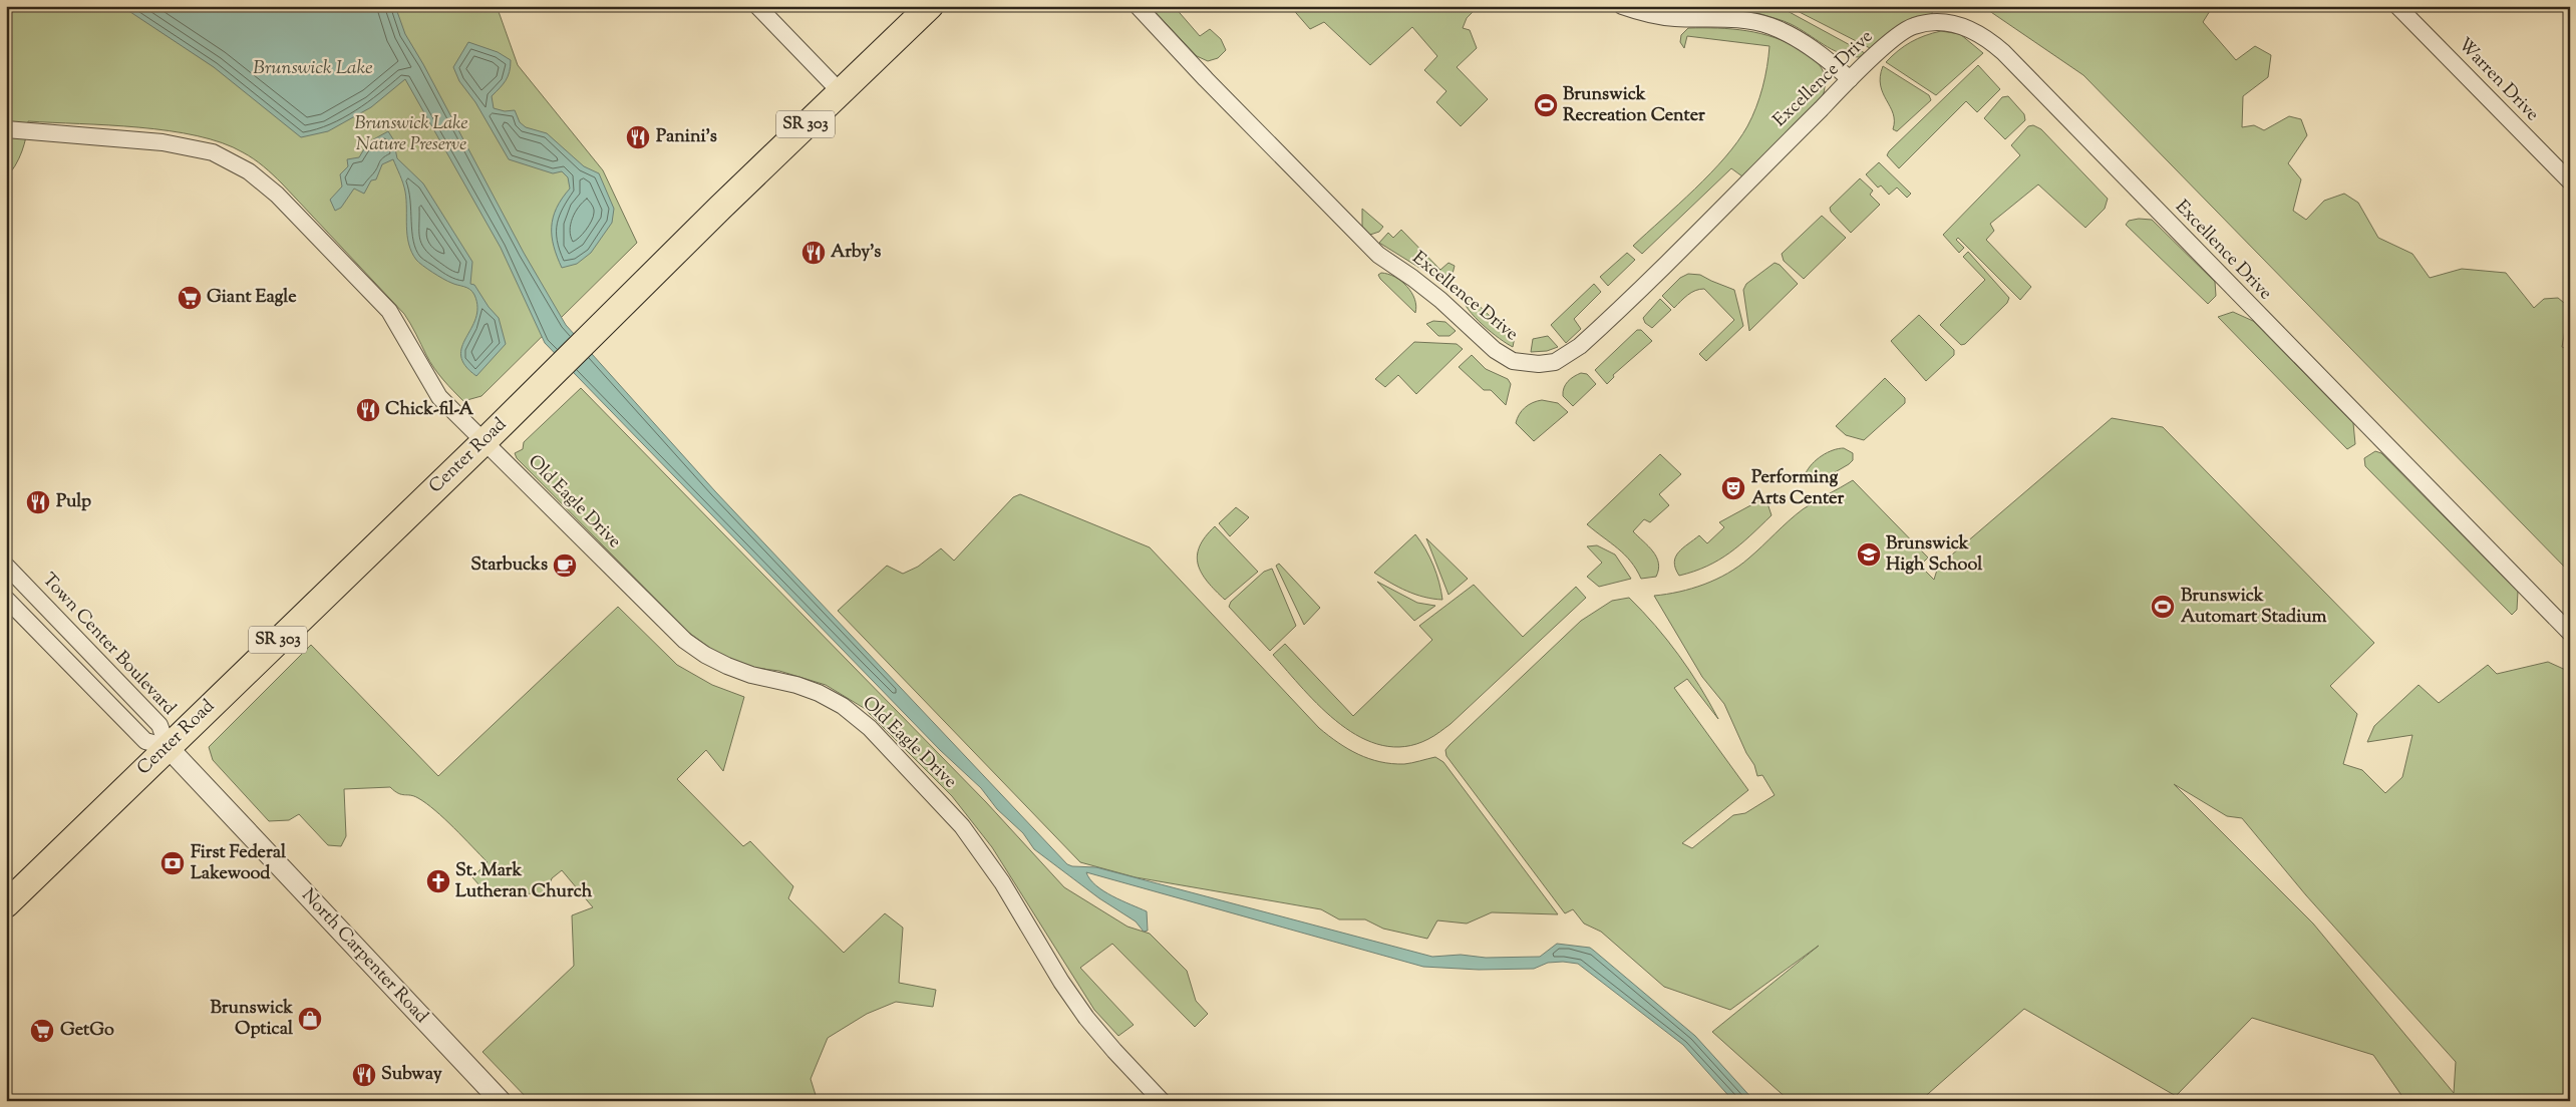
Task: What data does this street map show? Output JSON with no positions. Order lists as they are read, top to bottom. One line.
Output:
{"streets":{"main road":["SR 303","Center Road"],"street":["Excellence Drive","Warren Drive","Old Eagle Drive","Town Center Boulevard","North Carpenter Road"]},"crossings":[["Center Road","Old Eagle Drive"],["Center Road","Town Center Boulevard"],["Center Road","North Carpenter Road"],["Town Center Boulevard","North Carpenter Road"]],"water":["Brunswick Lake"],"parks":["Brunswick Lake Nature Preserve"],"places":{"sports":["Brunswick Recreation Center","Brunswick Automart Stadium"],"restaurant":["Panini's","Arby's","Chick-fil-A","Pulp","Subway"],"supermarket":["Giant Eagle","GetGo"],"theatre":["Performing Arts Center"],"school or university":["Brunswick High School"],"cafe":["Starbucks"],"bank":["First Federal Lakewood"],"church":["St. Mark Lutheran Church"],"shop":["Brunswick Optical"]}}
